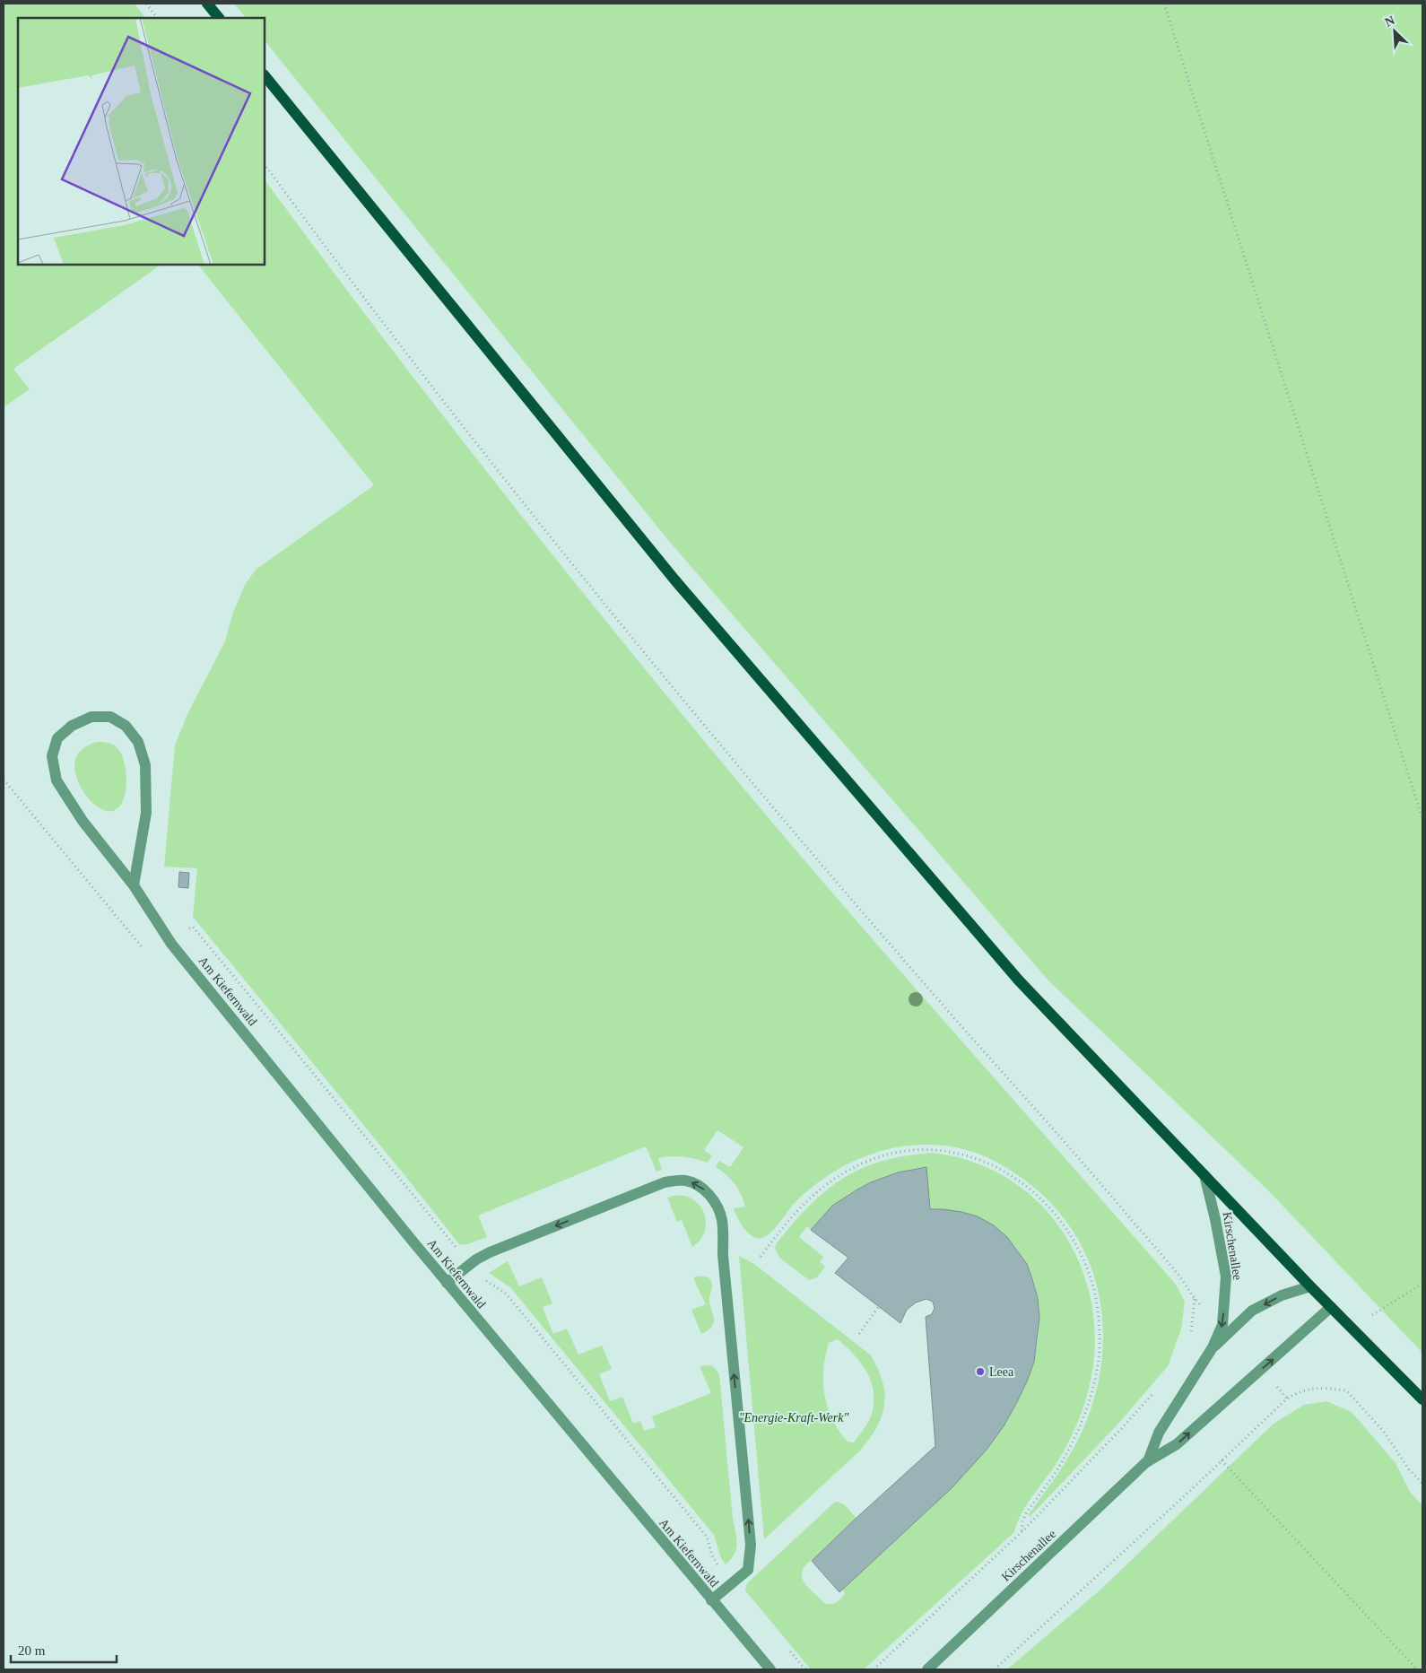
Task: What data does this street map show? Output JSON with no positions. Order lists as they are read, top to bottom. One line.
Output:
{"streets":{"street":["Am Kiefernwald","Kirschenallee"]},"parks":["\"Energie-Kraft-Werk\""],"places":["Leea"],"scale_bar":"20 m","north":"top left"}
